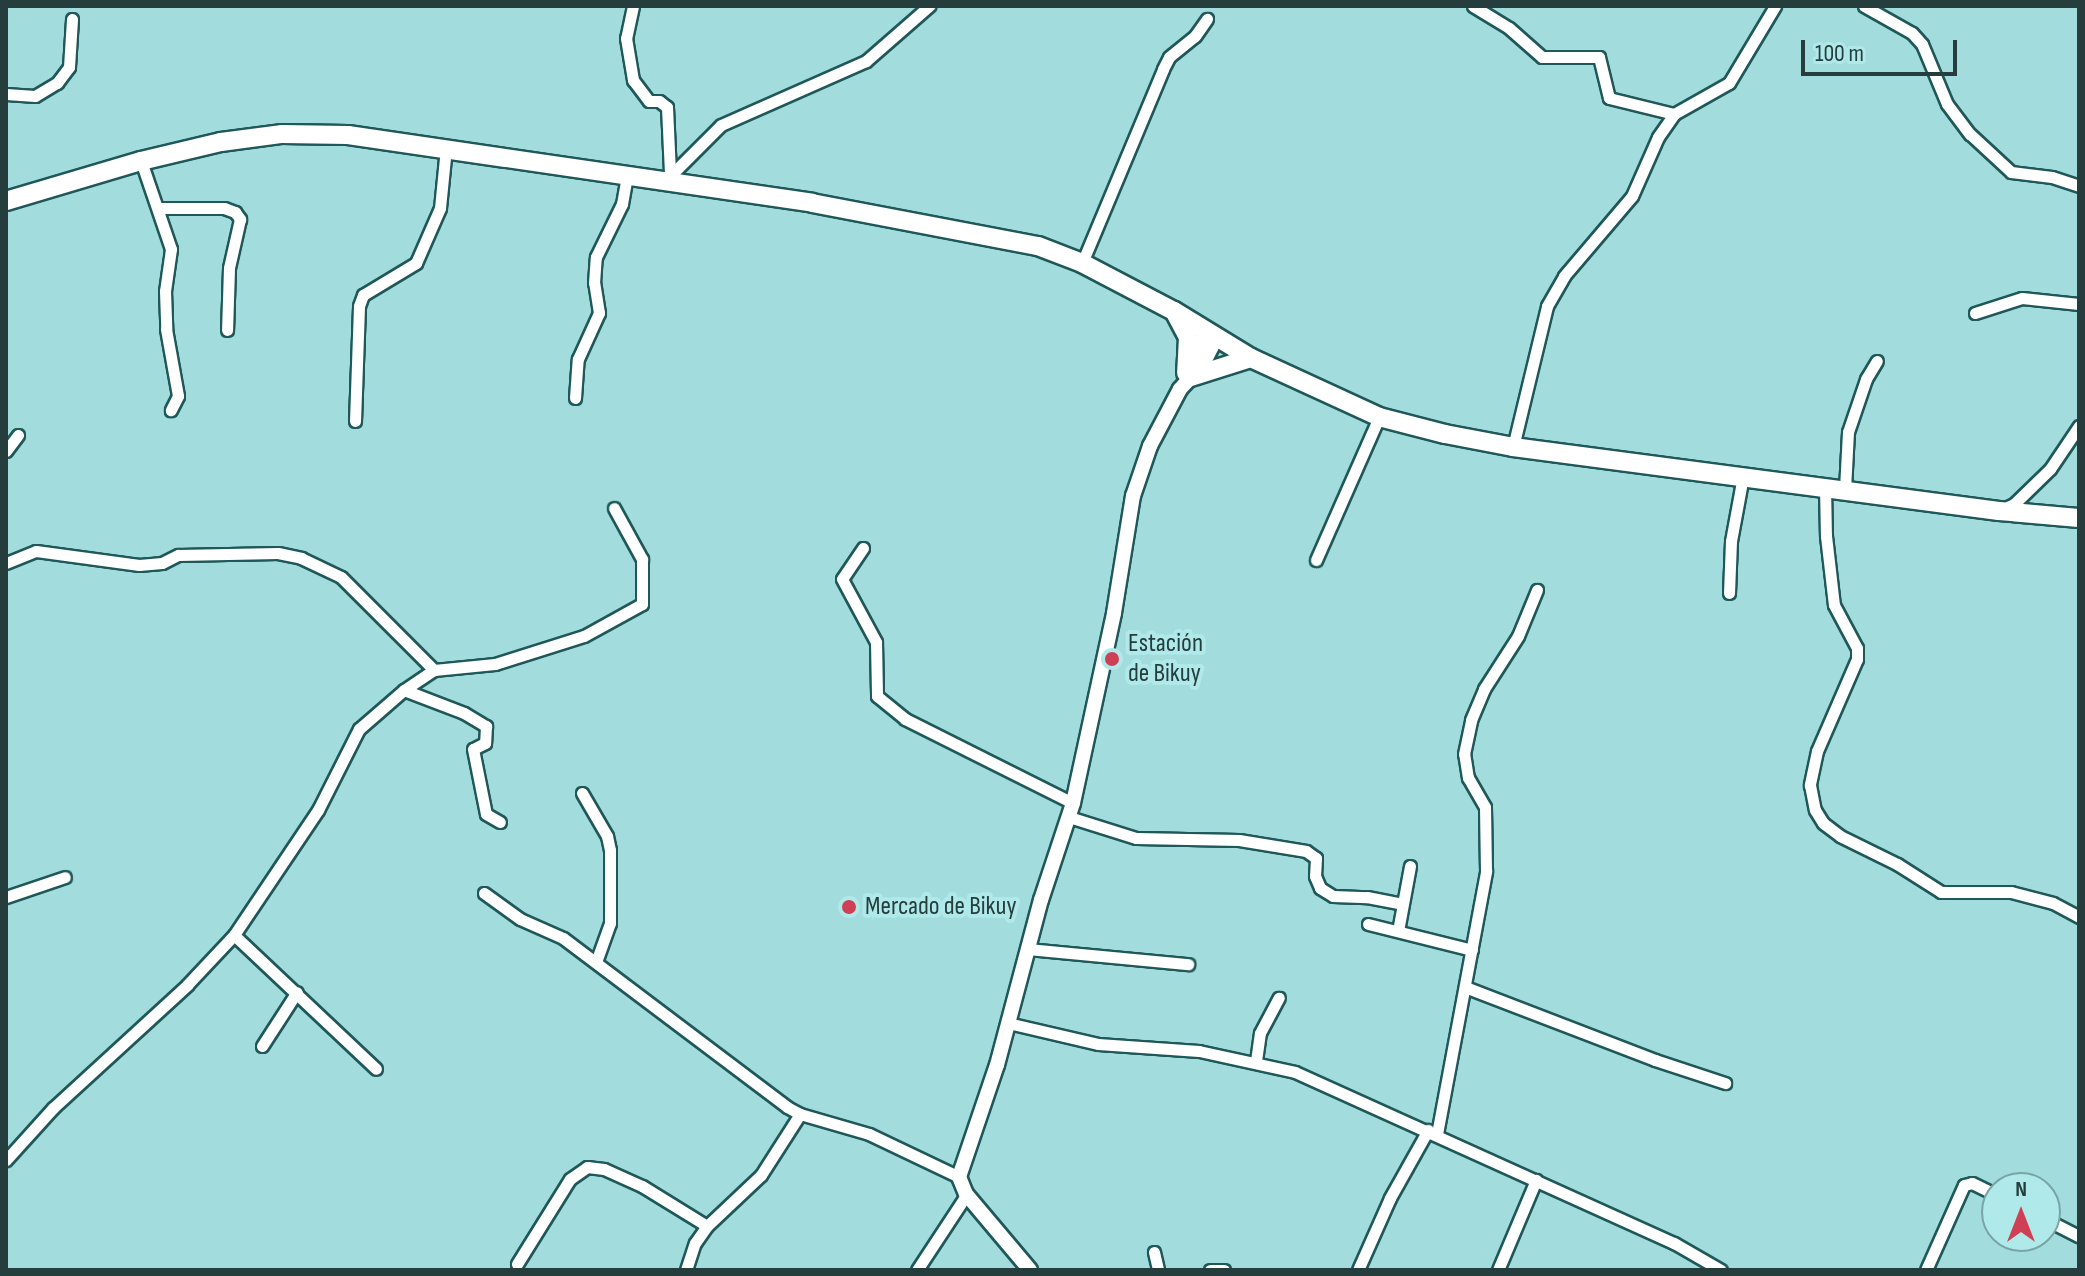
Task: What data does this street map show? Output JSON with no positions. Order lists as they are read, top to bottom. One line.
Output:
{"places":["Estación de Bikuy","Mercado de Bikuy"],"scale_bar":"100 m","north":"top"}
